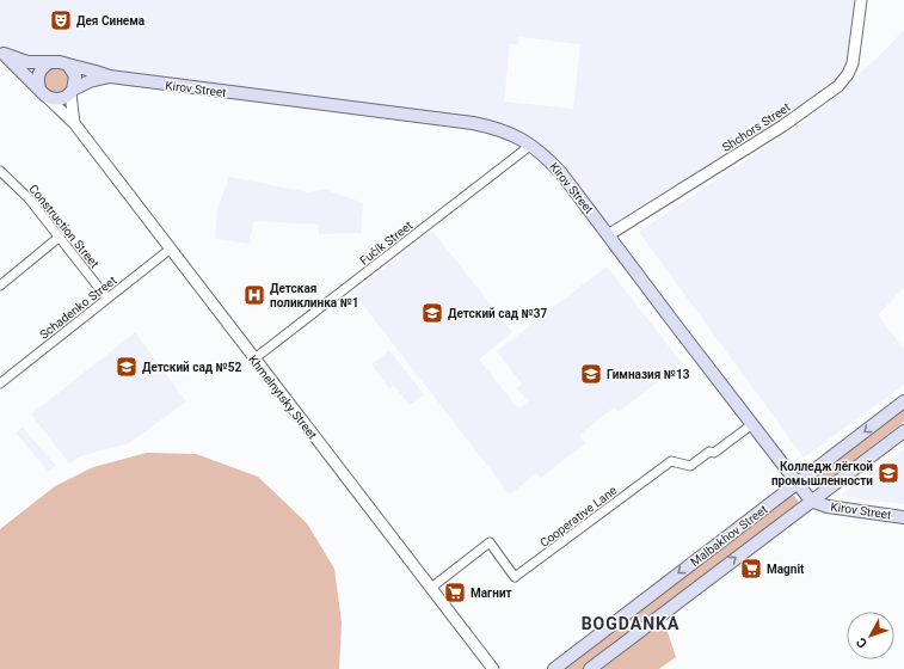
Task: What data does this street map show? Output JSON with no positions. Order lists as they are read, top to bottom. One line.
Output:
{"streets":{"main road":["Kirov Street","Malbakhov Street"],"street":["Shchors Street","Construction Street","Fučík Street","Schadenko Street","Khmelnytsky Street","Cooperative Lane"]},"crossings":[["Kirov Street","Shchors Street"],["Kirov Street","Fučík Street"],["Kirov Street","Cooperative Lane"],["Kirov Street","Malbakhov Street"],["Construction Street","Schadenko Street"],["Fučík Street","Khmelnytsky Street"],["Schadenko Street","Khmelnytsky Street"],["Khmelnytsky Street","Cooperative Lane"]],"districts":["BOGDANKA"],"places":{"theatre":["Дея Синема"],"hospital":["Детская поликлинка №1"],"school or university":["Детский сад №37","Детский сад №52","Гимназия №13","Колледж лёгкой промышленности"],"supermarket":["Magnit","Магнит"]},"north":"bottom left"}
